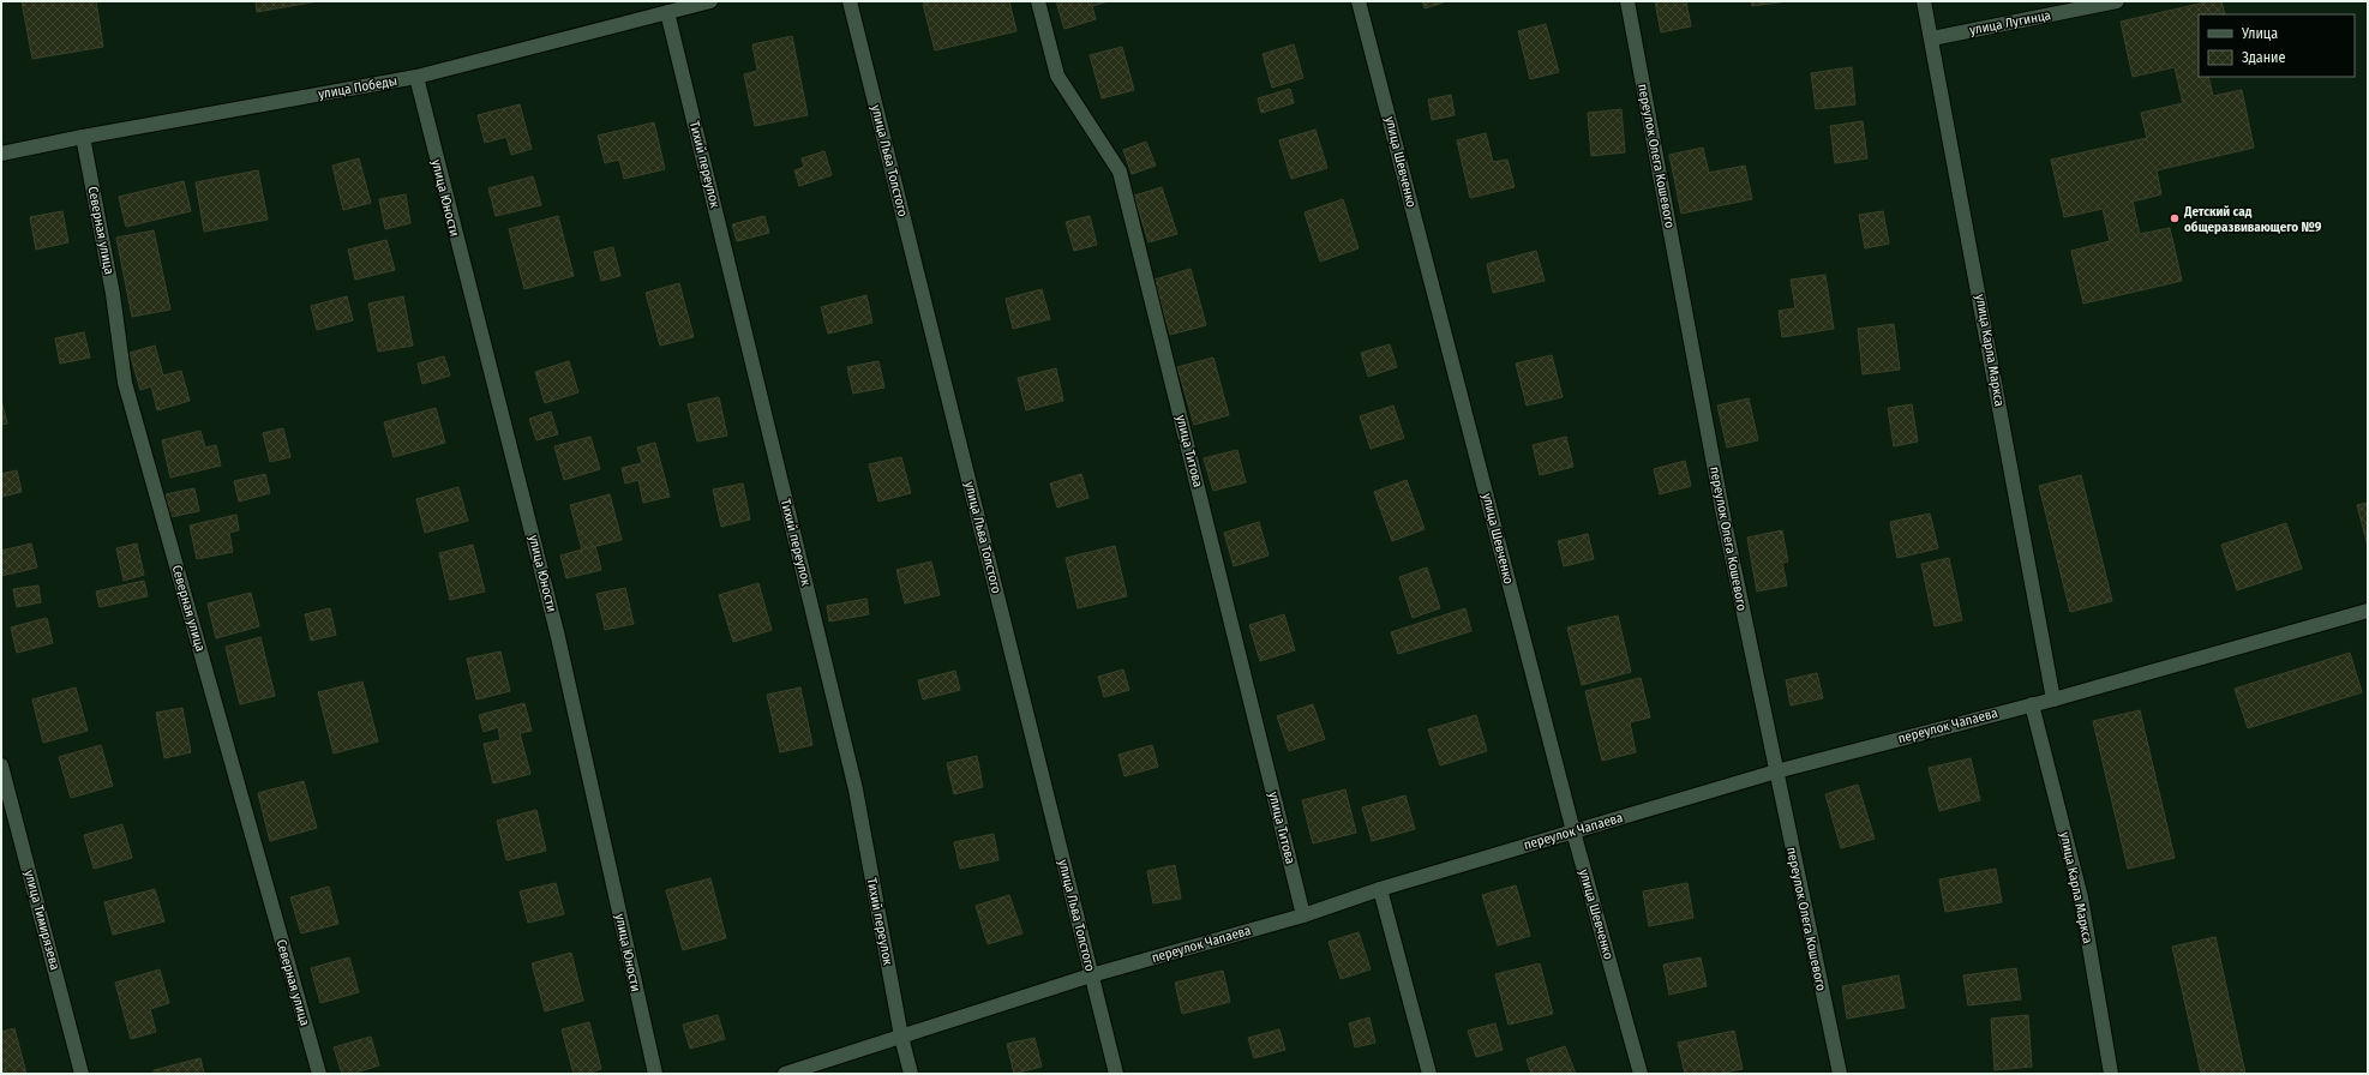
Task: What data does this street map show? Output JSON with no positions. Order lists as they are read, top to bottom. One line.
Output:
{"streets":{"street":["улица Лугинца","улица Победы","переулок Олега Кошевого","улица Льва Толстого","улица Шевченко","Тихий переулок","улица Юности","Северная улица","улица Карла Маркса","улица Титова","переулок Чапаева","улица Тимирязева"]},"crossings":[["улица Лугинца","улица Карла Маркса"],["улица Победы","Тихий переулок"],["улица Победы","улица Юности"],["улица Победы","Северная улица"],["переулок Олега Кошевого","переулок Чапаева"],["улица Льва Толстого","переулок Чапаева"],["улица Шевченко","переулок Чапаева"],["Тихий переулок","переулок Чапаева"],["улица Карла Маркса","переулок Чапаева"],["улица Титова","переулок Чапаева"]],"places":["Детский сад общеразвивающего №9"],"legend":["Улица","Здание"]}
